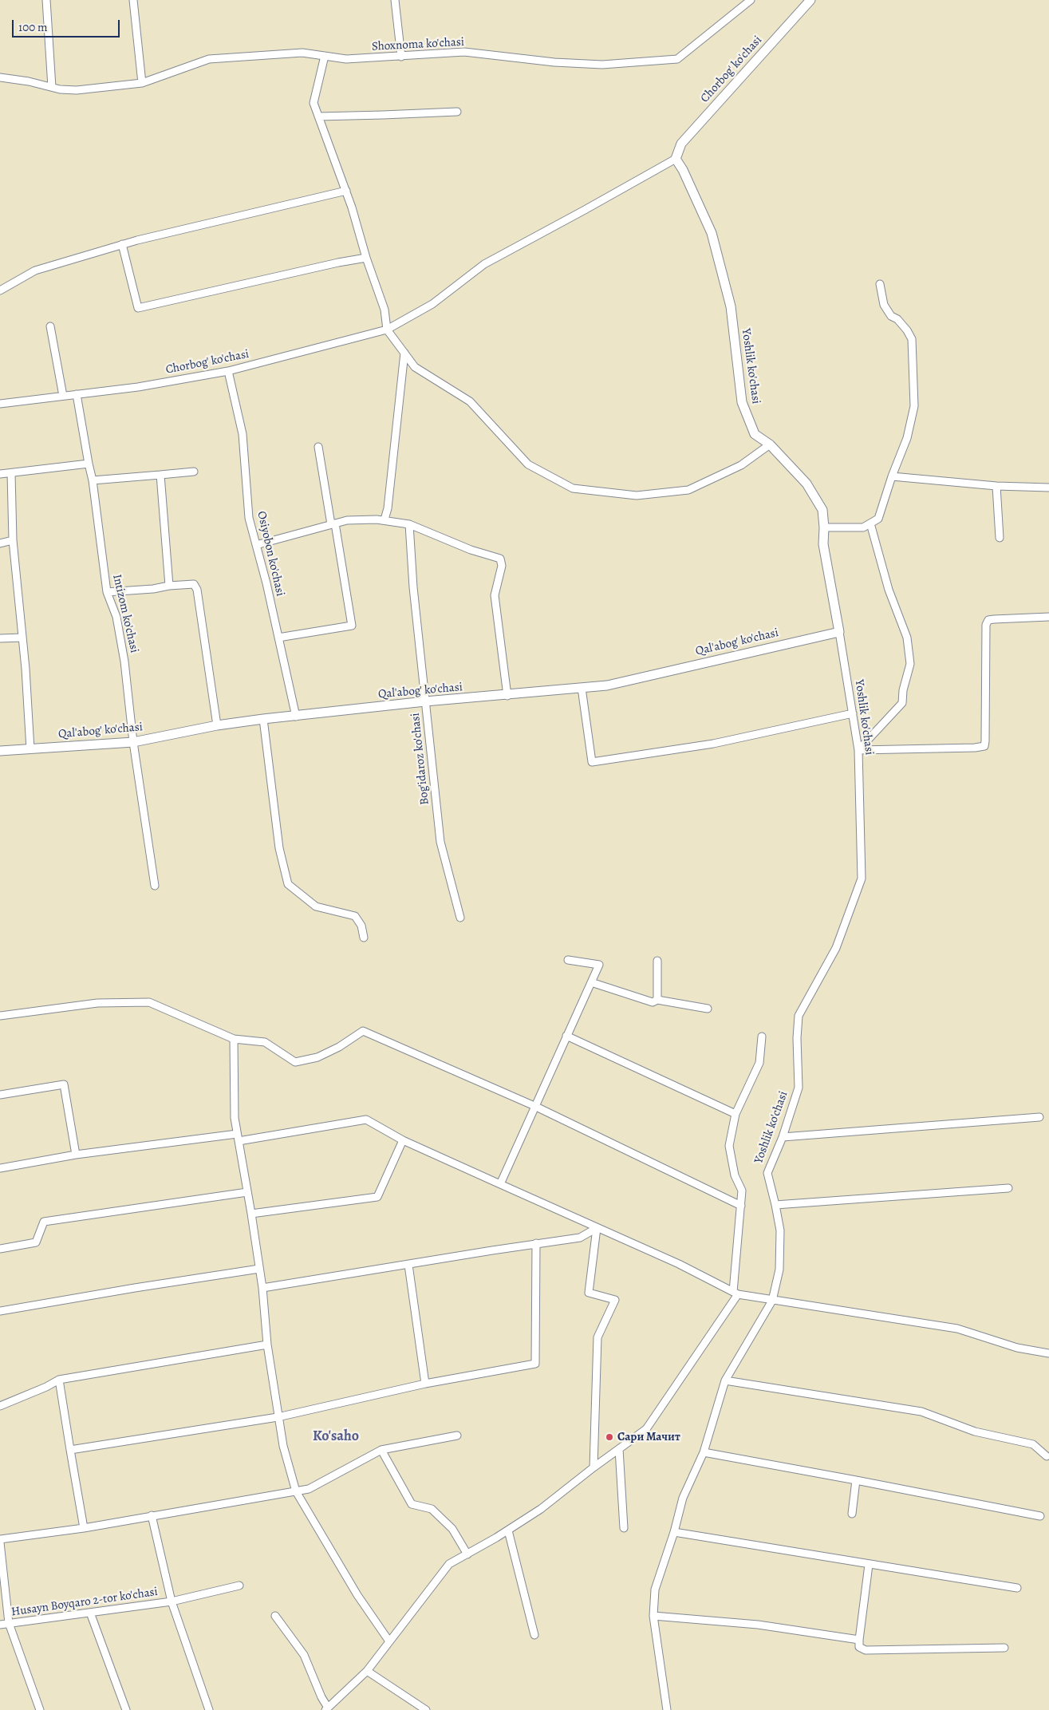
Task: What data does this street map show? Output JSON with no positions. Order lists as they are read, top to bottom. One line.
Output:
{"streets":{"street":["Shoxnoma ko'chasi","Chorbog' ko'chasi","Сhorbog' ko'chasi","Yoshlik ko'chasi","Osiyobon ko'chasi","Intizom ko'chasi","Qal'abog' ko'chasi","Bog'idaroz ko'chasi","Husayn Boyqaro 2-tor ko'chasi"]},"crossings":[["Chorbog' ko'chasi","Сhorbog' ko'chasi"],["Chorbog' ko'chasi","Yoshlik ko'chasi"],["Сhorbog' ko'chasi","Yoshlik ko'chasi"],["Сhorbog' ko'chasi","Osiyobon ko'chasi"],["Сhorbog' ko'chasi","Intizom ko'chasi"],["Yoshlik ko'chasi","Qal'abog' ko'chasi"],["Osiyobon ko'chasi","Qal'abog' ko'chasi"],["Intizom ko'chasi","Qal'abog' ko'chasi"],["Qal'abog' ko'chasi","Bog'idaroz ko'chasi"]],"districts":["Ko'saho"],"places":["Сари Мачит"],"scale_bar":"100 m"}
